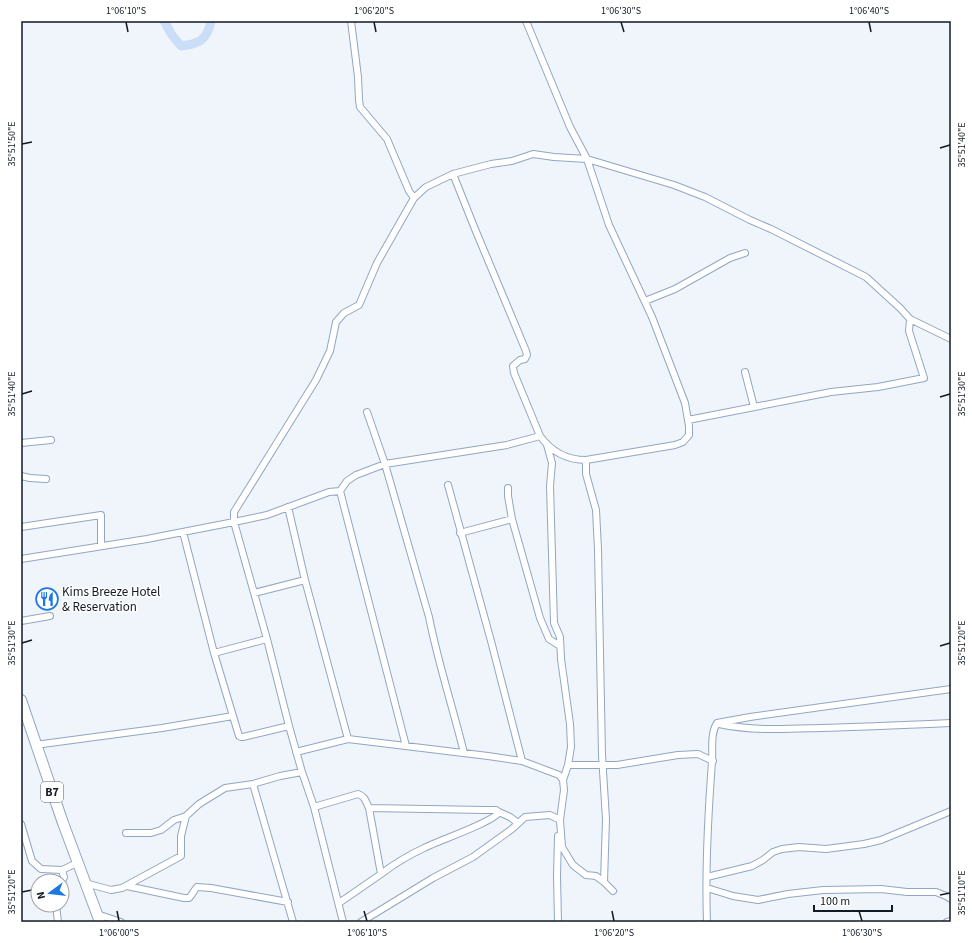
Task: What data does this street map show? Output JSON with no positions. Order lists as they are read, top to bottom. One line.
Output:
{"streets":{"highway":["B7"]},"places":{"restaurant":["Kims Breeze Hotel & Reservation"]},"scale_bar":"100 m","north":"left","coordinates":["1°06'10\"S","1°06'20\"S","1°06'30\"S","1°06'40\"S","35°51'50\"E","35°51'40\"E","35°51'30\"E","35°51'20\"E","35°51'10\"E","1°06'00\"S"]}
